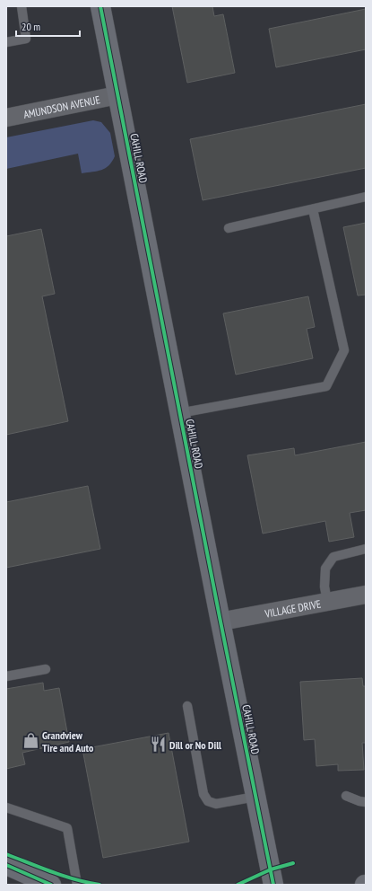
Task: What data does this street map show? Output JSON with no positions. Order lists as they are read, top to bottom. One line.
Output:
{"streets":{"street":["AMUNDSON AVENUE","CAHILL ROAD","VILLAGE DRIVE"]},"crossings":[["AMUNDSON AVENUE","CAHILL ROAD"],["CAHILL ROAD","VILLAGE DRIVE"]],"places":{"shop":["Grandview Tire and Auto"],"restaurant":["Dill or No Dill"]},"scale_bar":"20 m"}
